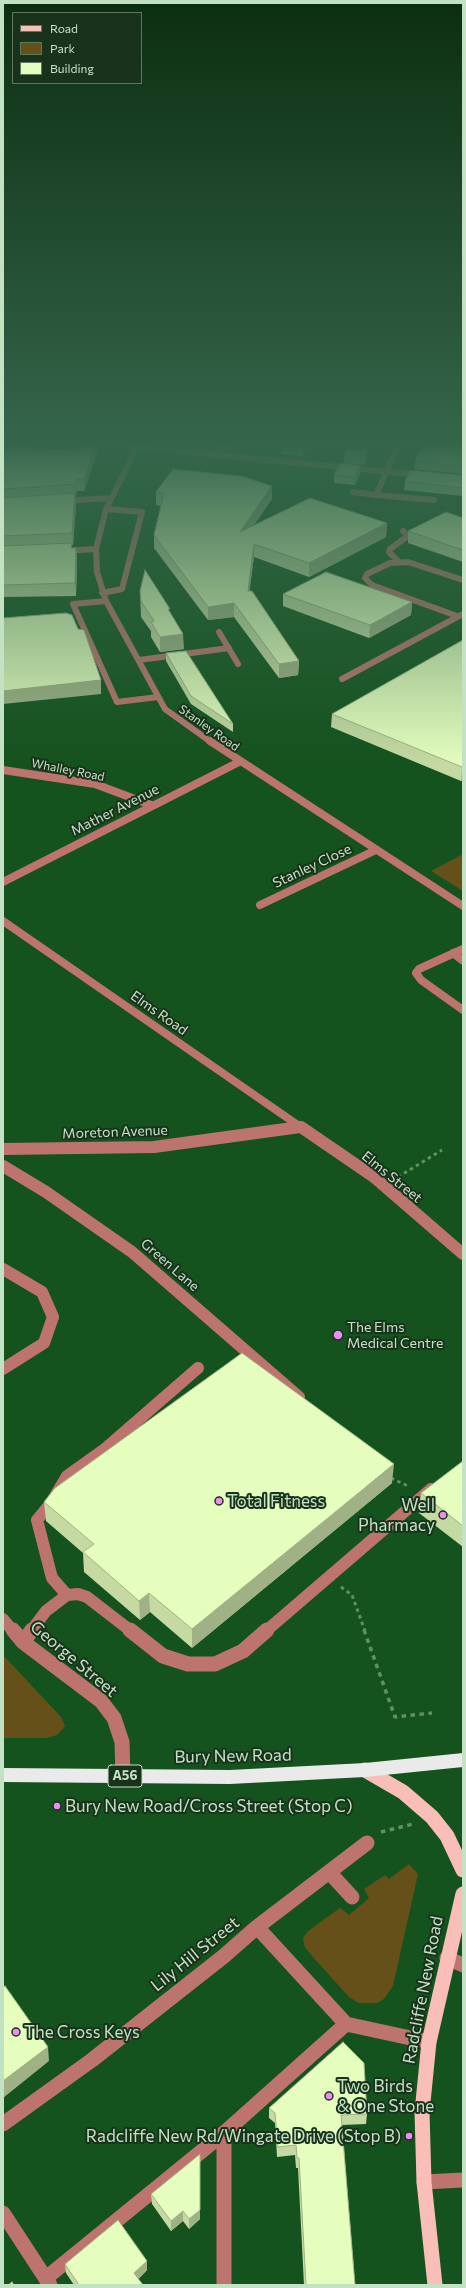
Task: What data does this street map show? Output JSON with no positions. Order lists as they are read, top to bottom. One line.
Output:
{"streets":{"highway":["Bury New Road","A56"],"main road":["Radcliffe New Road"],"street":["Stanley Road","Whalley Road","Mather Avenue","Stanley Close","Elms Road","Moreton Avenue","Elms Street","Green Lane","George Street","Lily Hill Street"]},"crossings":[["Stanley Road","Mather Avenue"],["Stanley Road","Stanley Close"],["Whalley Road","Mather Avenue"],["Elms Road","Moreton Avenue"],["Elms Road","Elms Street"],["Moreton Avenue","Elms Street"],["George Street","Bury New Road"]],"places":["The Elms Medical Centre","Total Fitness","Well Pharmacy","Bury New Road/Cross Street (Stop C)","The Cross Keys","Two Birds & One Stone","Radcliffe New Rd/Wingate Drive (Stop B)"],"legend":["Road","Park","Building"]}
